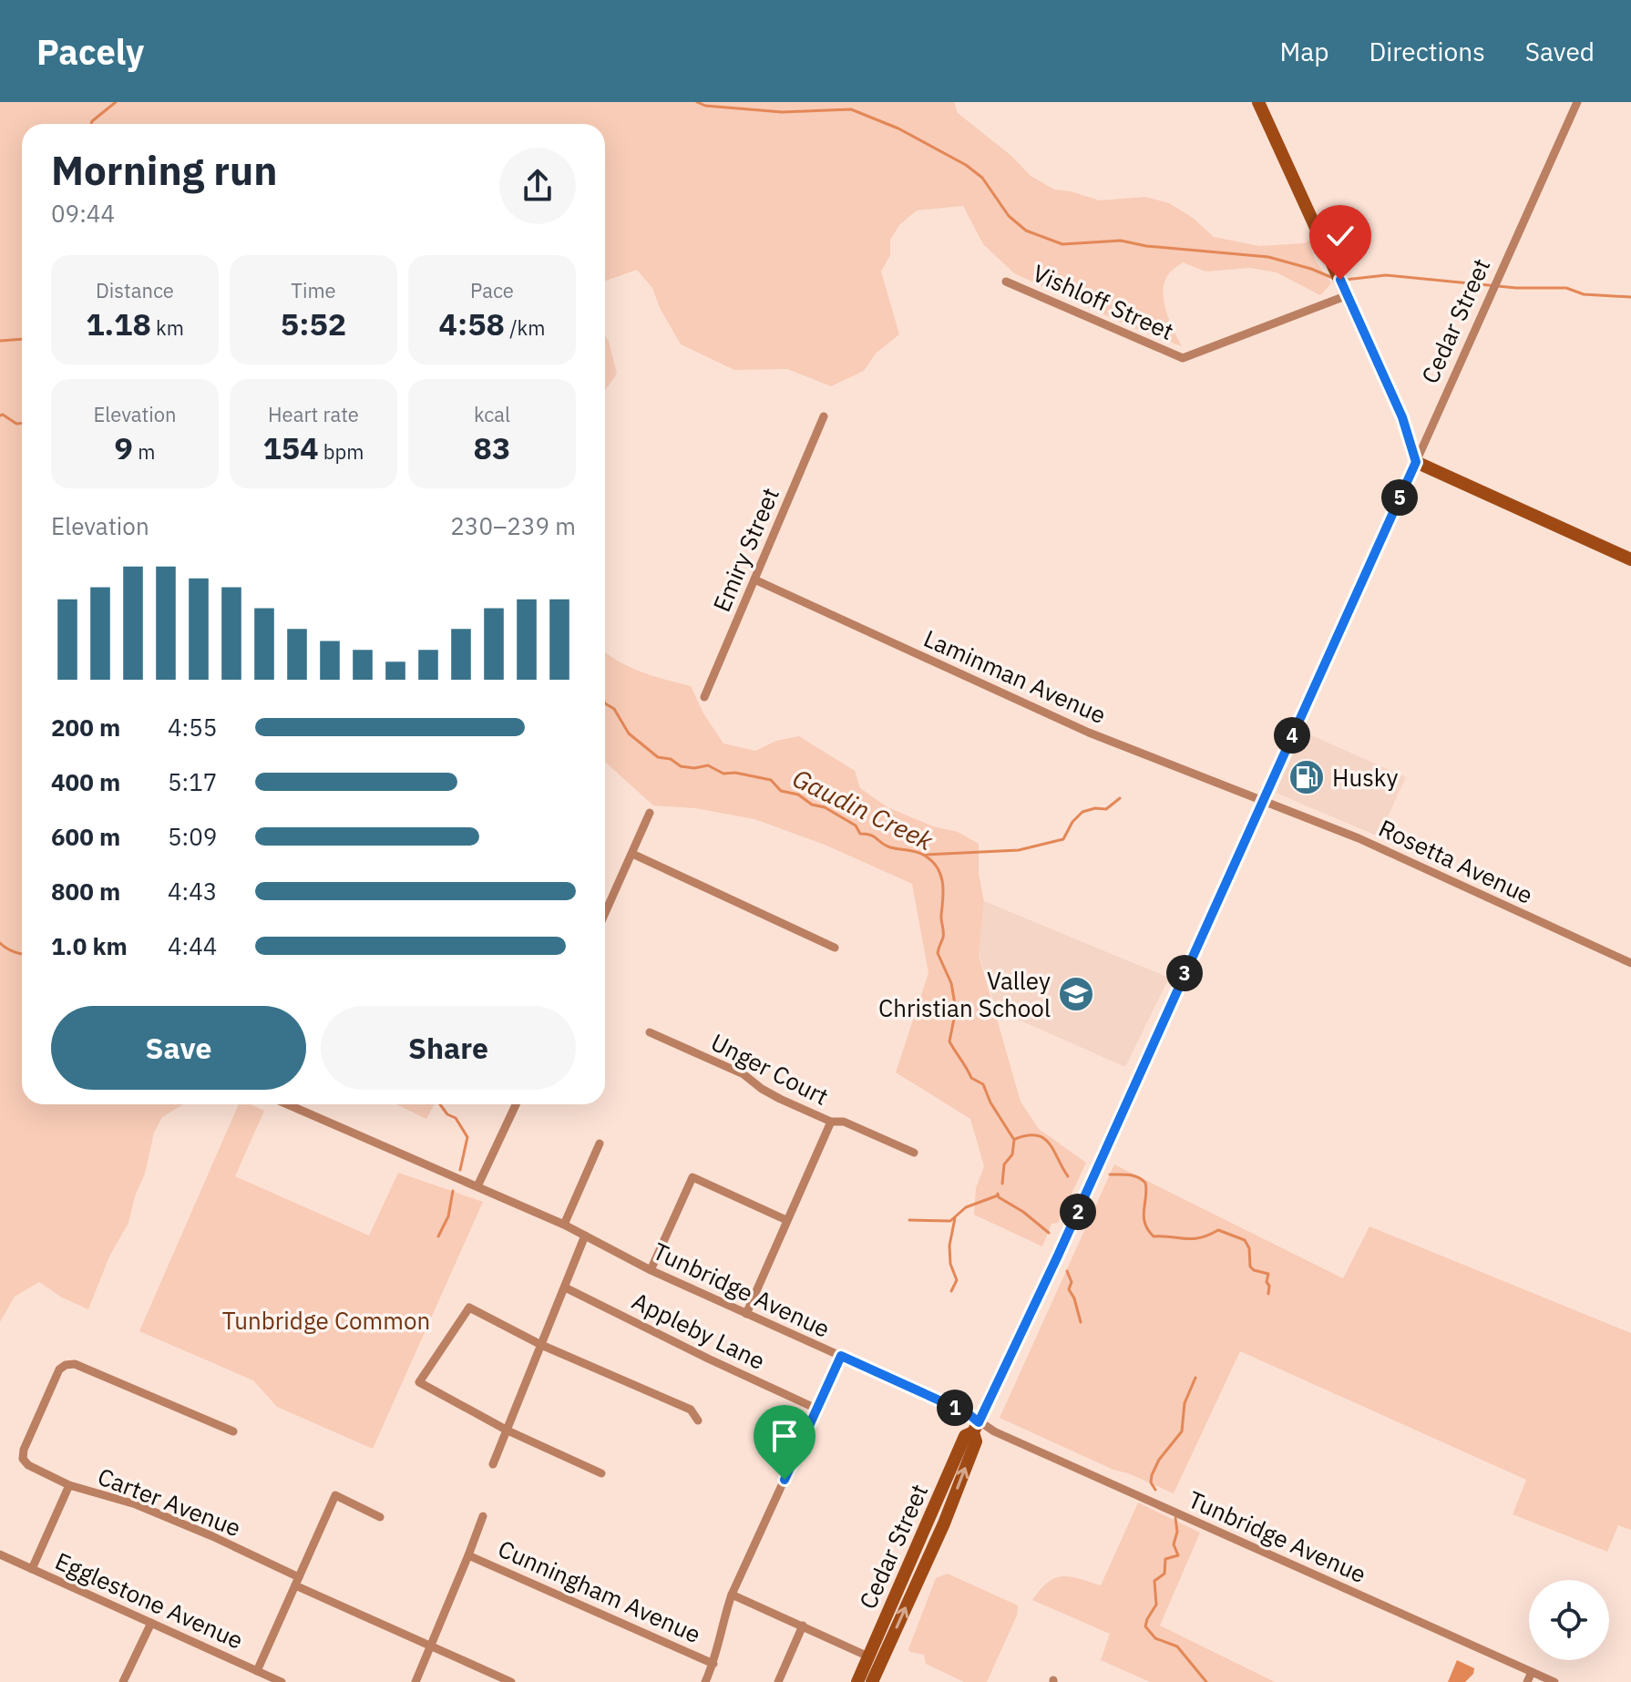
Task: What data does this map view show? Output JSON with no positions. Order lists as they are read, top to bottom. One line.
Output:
{"streets":{"main road":["Cedar Street"],"street":["Vishloff Street","Emiry Street","Laminman Avenue","Rosetta Avenue","Unger Court","Tunbridge Avenue","Appleby Lane","Carter Avenue","Cunningham Avenue","Egglestone Avenue"]},"crossings":[["Cedar Street","Laminman Avenue"],["Cedar Street","Rosetta Avenue"],["Cedar Street","Tunbridge Avenue"],["Emiry Street","Laminman Avenue"],["Laminman Avenue","Rosetta Avenue"],["Carter Avenue","Egglestone Avenue"]],"water":["Gaudin Creek"],"parks":["Tunbridge Common"],"places":{"fuel station":["Husky"],"school or university":["Valley Christian School"]},"page":{"header":"Pacely","nav":["Map","Directions","Saved"],"heading":["Morning run","09:44"],"stats":[["Distance","1.18 km"],["Time","5:52"],["Pace","4:58 /km"],["Elevation","9 m"],["Heart rate","154 bpm"],["kcal","83"]],"pins":["5","4","3","2","1"],"chart":["Elevation","230–239 m"],"list":[{"name":"200 m","note":"4:55"},{"name":"400 m","note":"5:17"},{"name":"600 m","note":"5:09"},{"name":"800 m","note":"4:43"},{"name":"1.0 km","note":"4:44"}],"buttons":["Save","Share"]}}
